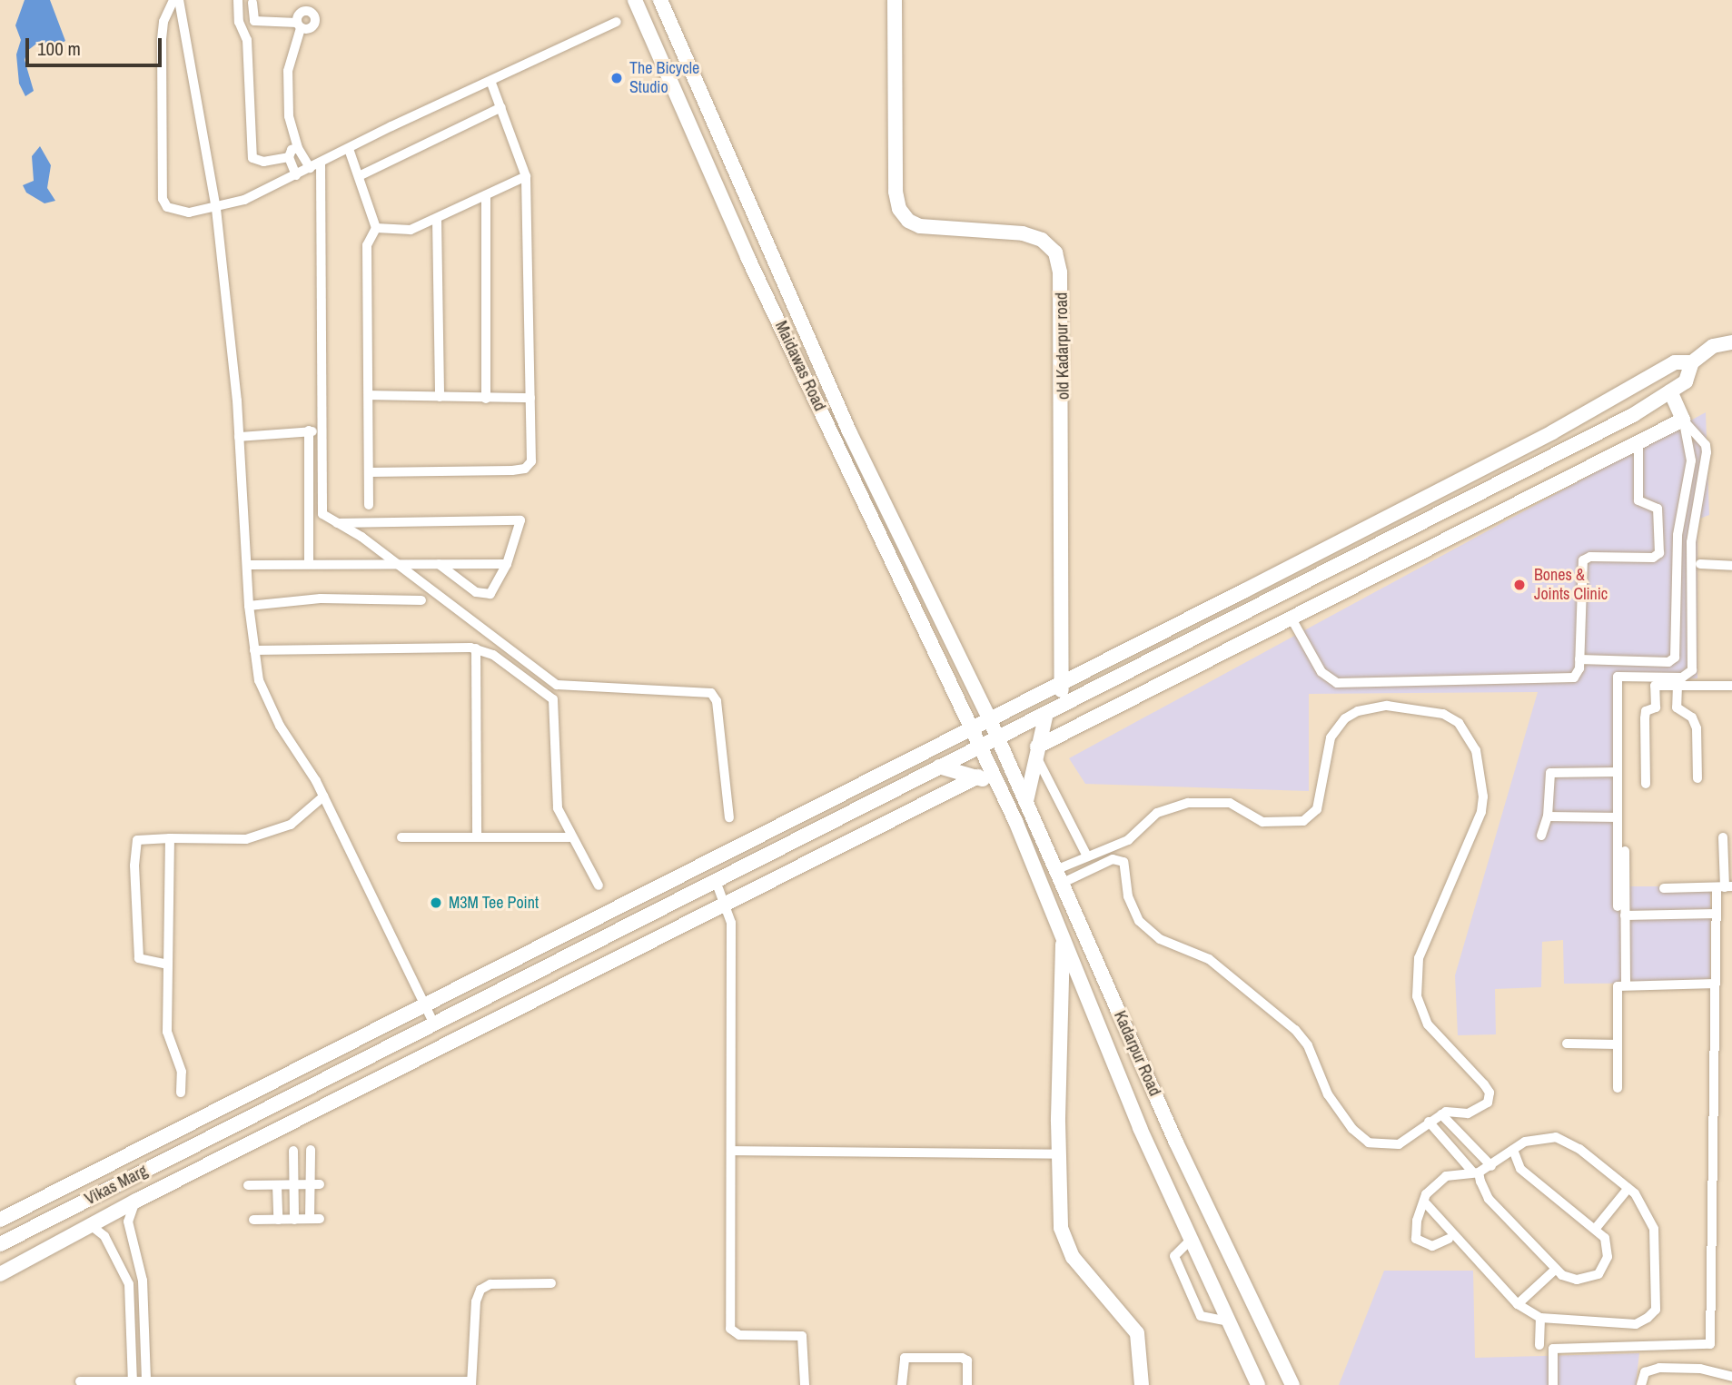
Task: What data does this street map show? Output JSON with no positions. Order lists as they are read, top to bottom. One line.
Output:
{"streets":{"street":["old Kadarpur road","Maidawas Road","Kadarpur Road","Vikas Marg"]},"crossings":[["old Kadarpur road","Vikas Marg"],["Maidawas Road","Kadarpur Road"],["Kadarpur Road","Vikas Marg"]],"places":["The Bicycle Studio","Bones & Joints Clinic","M3M Tee Point"],"scale_bar":"100 m"}
